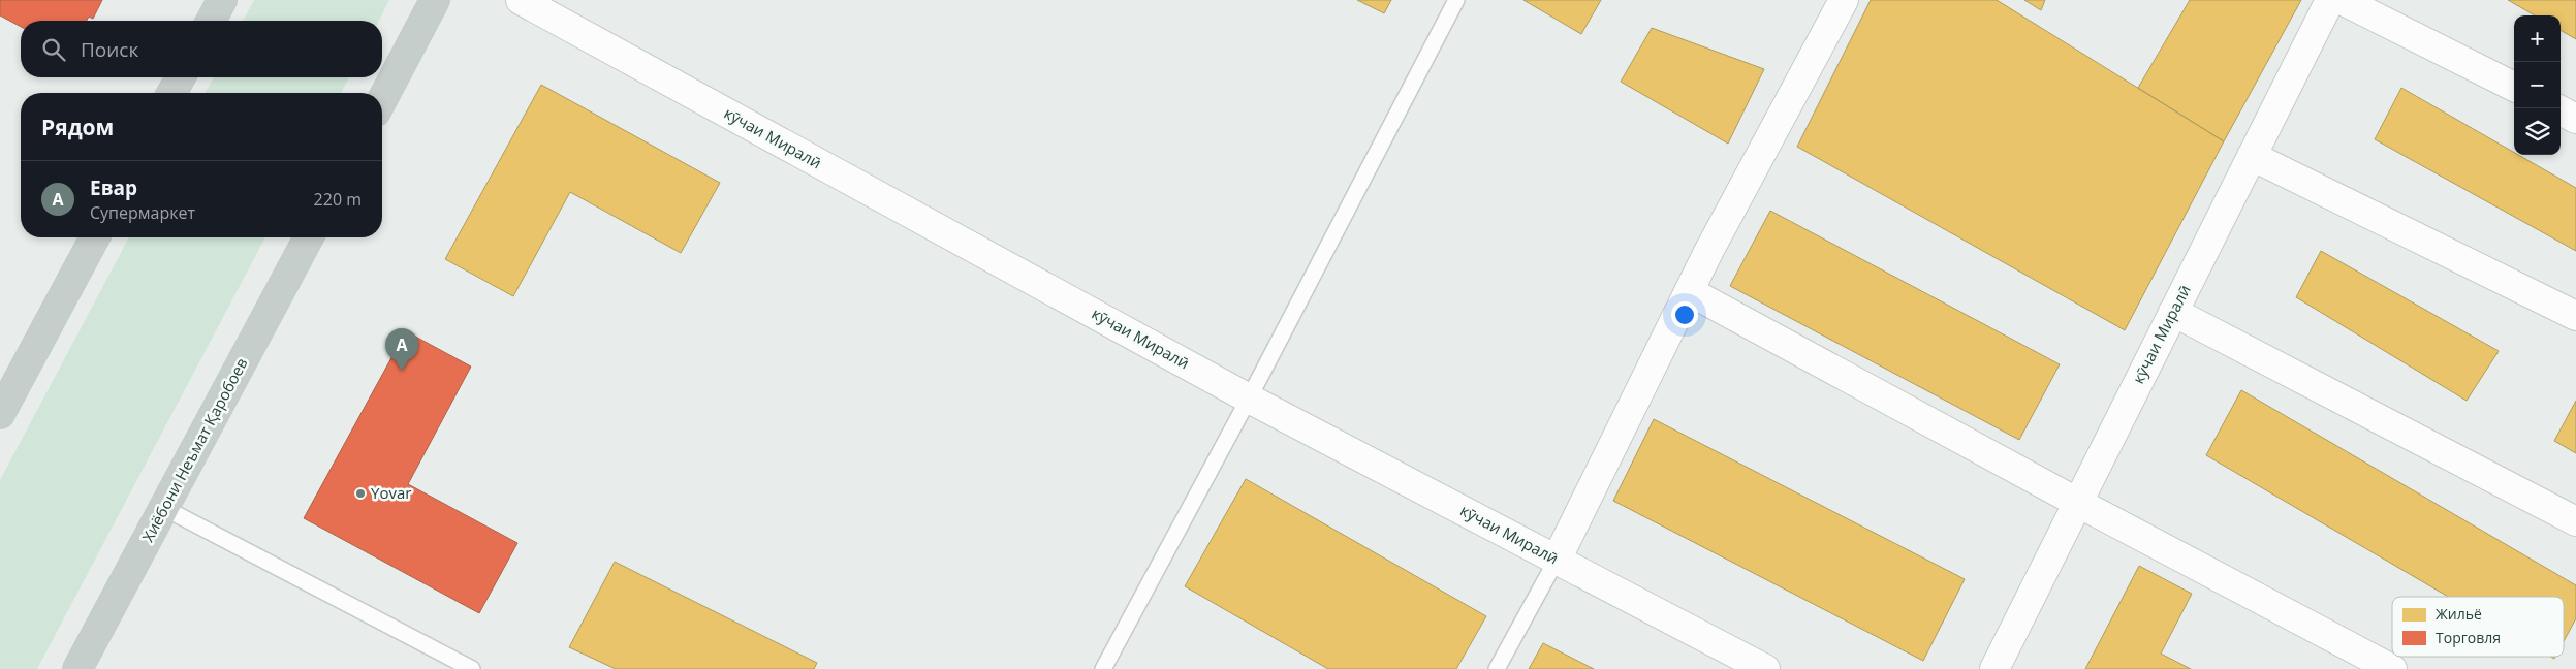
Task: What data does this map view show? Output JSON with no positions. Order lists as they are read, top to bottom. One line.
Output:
{"streets":{"highway":["Хиёбони Неъмат Қаробоев"],"street":["кӯчаи Миралӣ"]},"places":["Yovar"],"legend":["Жильё","Торговля"],"page":{"map_buttons":["+","−"],"search":"Поиск","heading":"Рядом","list":[{"mark":"A","name":"Евар","note":"Супермаркет","value":"220 m"}],"pins":"A"}}
